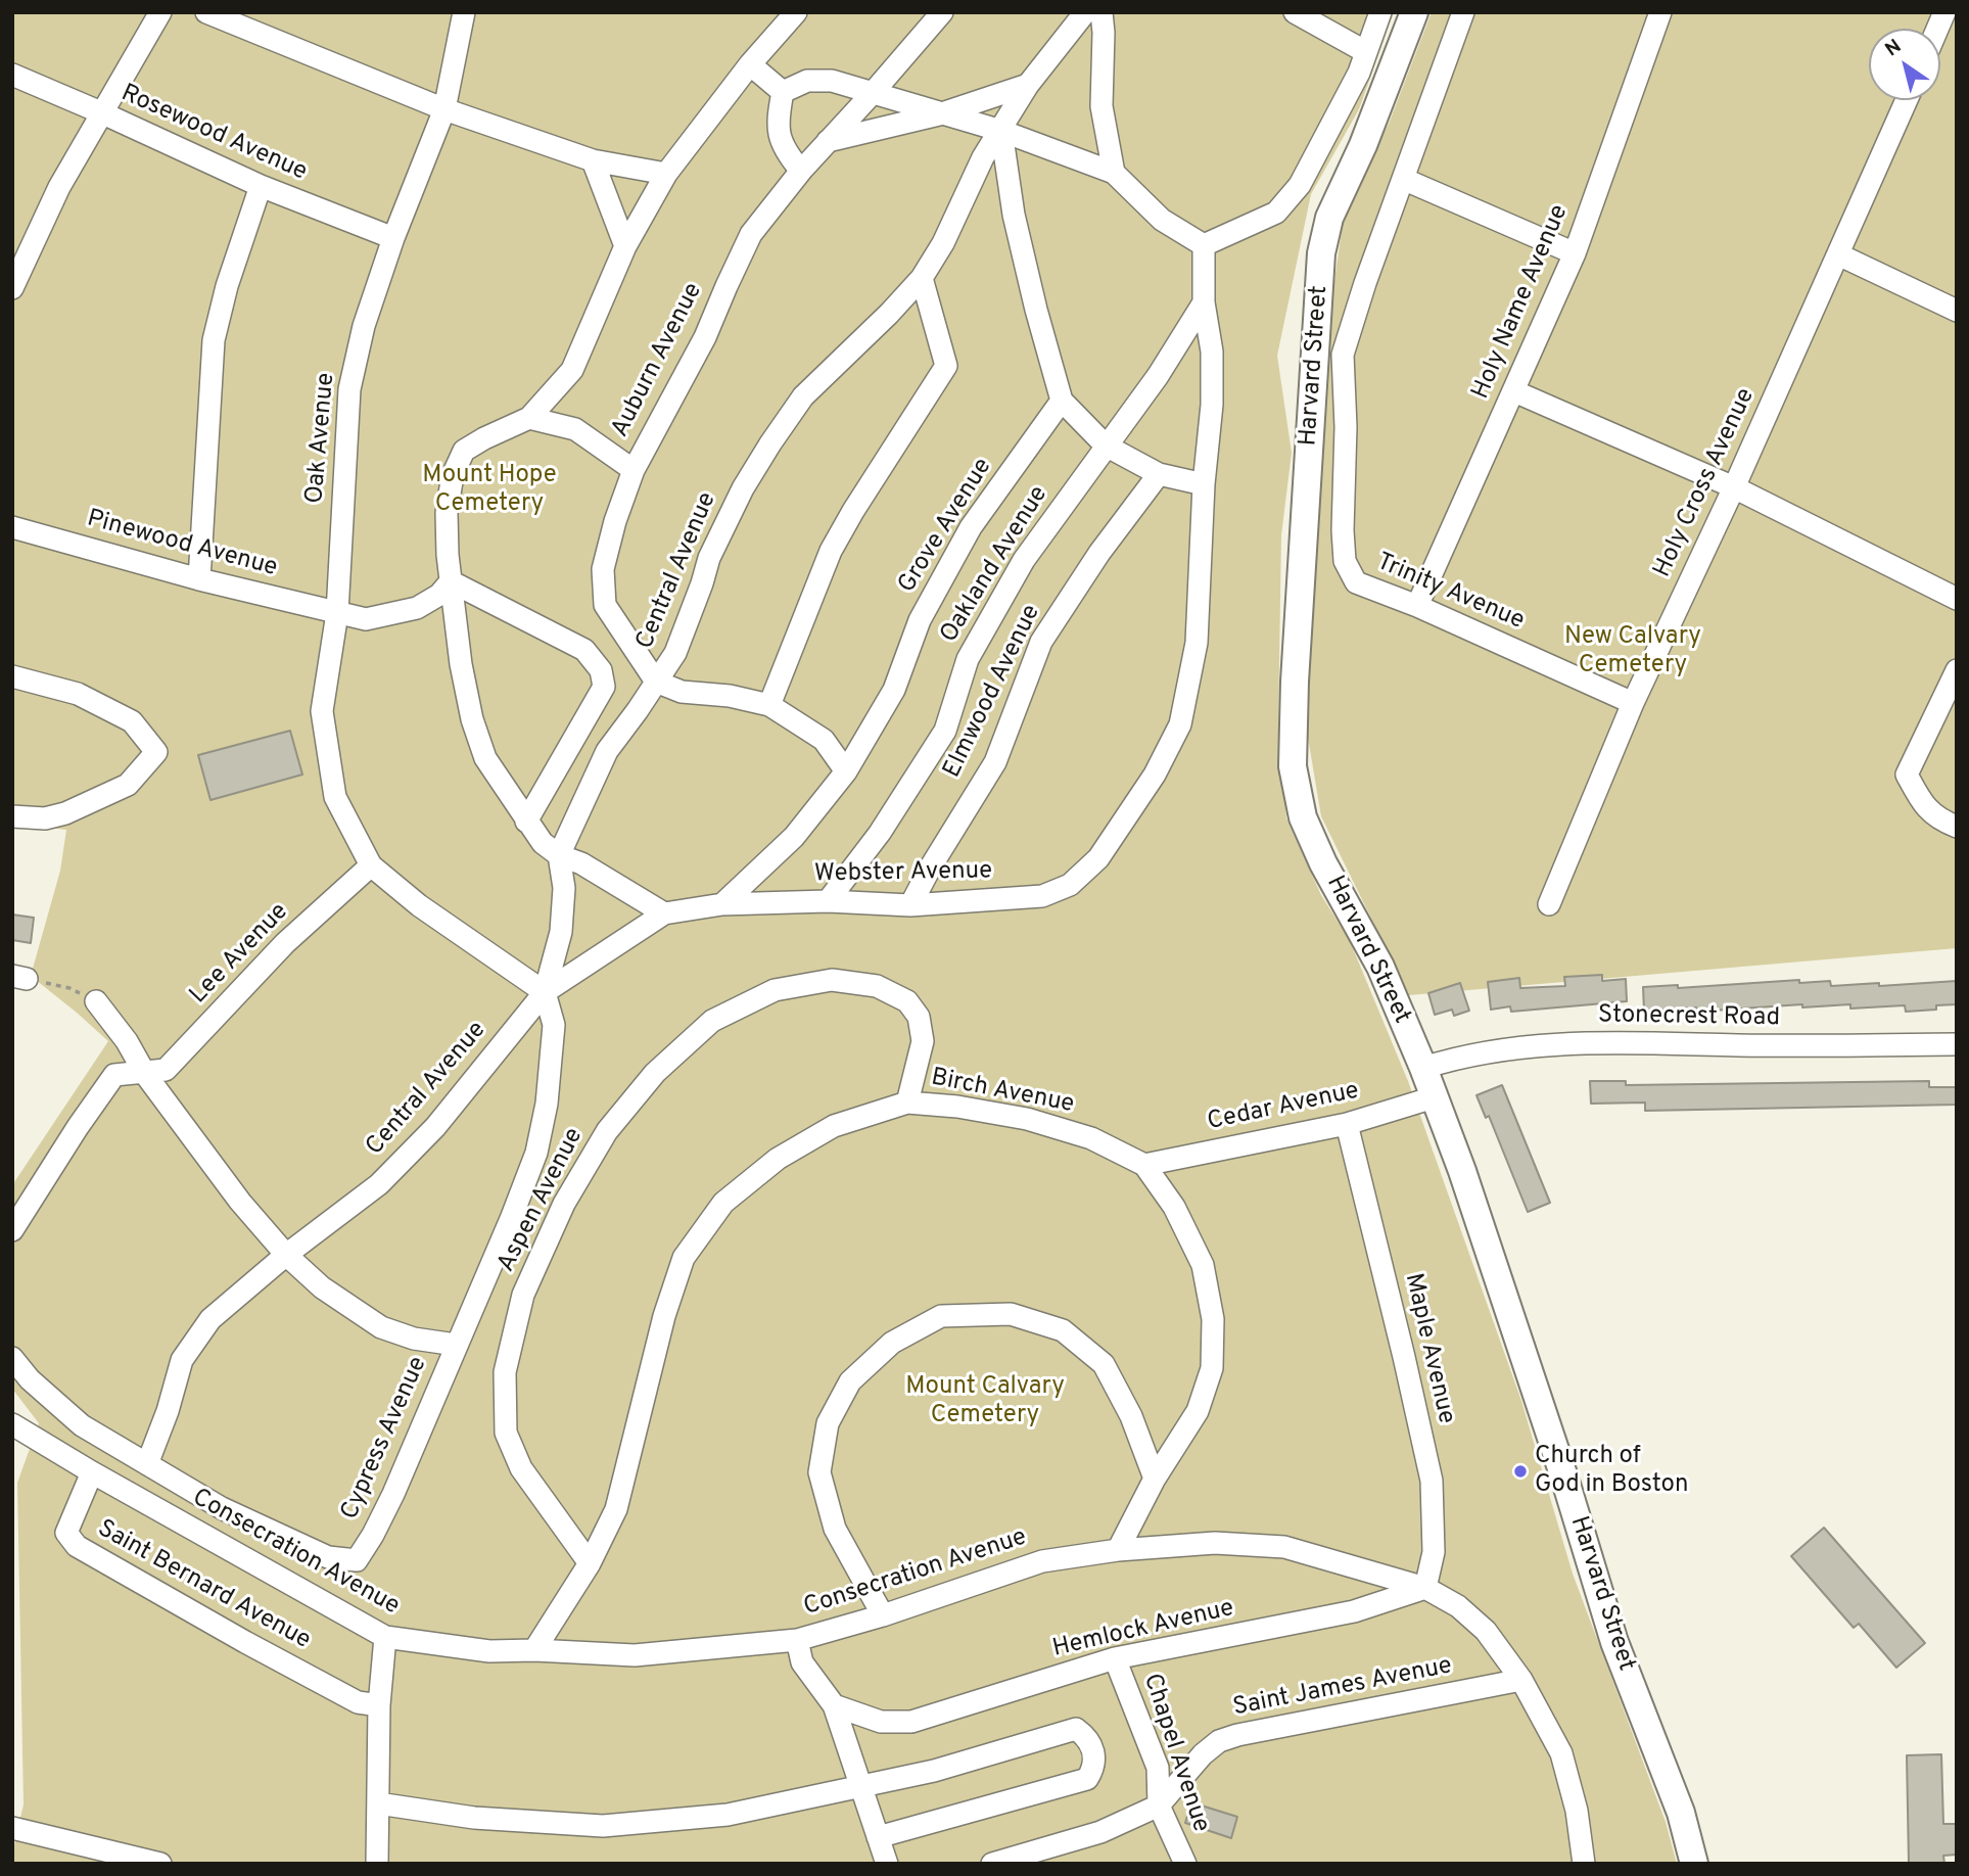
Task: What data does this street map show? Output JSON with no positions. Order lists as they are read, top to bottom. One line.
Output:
{"streets":{"main road":["Harvard Street"],"street":["Rosewood Avenue","Holy Name Avenue","Auburn Avenue","Oak Avenue","Holy Cross Avenue","Grove Avenue","Pinewood Avenue","Oakland Avenue","Central Avenue","Trinity Avenue","Elmwood Avenue","Webster Avenue","Lee Avenue","Stonecrest Road","Birch Avenue","Cedar Avenue","Aspen Avenue","Maple Avenue","Cypress Avenue","Consecration Avenue","Saint Bernard Avenue","Hemlock Avenue","Saint James Avenue","Chapel Avenue"]},"crossings":[["Rosewood Avenue","Oak Avenue"],["Holy Name Avenue","Trinity Avenue"],["Auburn Avenue","Central Avenue"],["Harvard Street","Stonecrest Road"],["Harvard Street","Cedar Avenue"],["Oak Avenue","Pinewood Avenue"],["Oak Avenue","Lee Avenue"],["Holy Cross Avenue","Trinity Avenue"],["Grove Avenue","Webster Avenue"],["Oakland Avenue","Webster Avenue"],["Central Avenue","Webster Avenue"],["Central Avenue","Cypress Avenue"],["Elmwood Avenue","Webster Avenue"],["Webster Avenue","Cypress Avenue"],["Birch Avenue","Cedar Avenue"],["Birch Avenue","Aspen Avenue"],["Birch Avenue","Consecration Avenue"],["Cedar Avenue","Maple Avenue"],["Maple Avenue","Consecration Avenue"],["Maple Avenue","Hemlock Avenue"],["Consecration Avenue","Saint Bernard Avenue"],["Consecration Avenue","Hemlock Avenue"],["Consecration Avenue","Saint James Avenue"],["Hemlock Avenue","Chapel Avenue"],["Saint James Avenue","Chapel Avenue"]],"parks":["Mount Hope Cemetery","New Calvary Cemetery","Mount Calvary Cemetery"],"places":["Church of God in Boston"],"north":"top left"}
